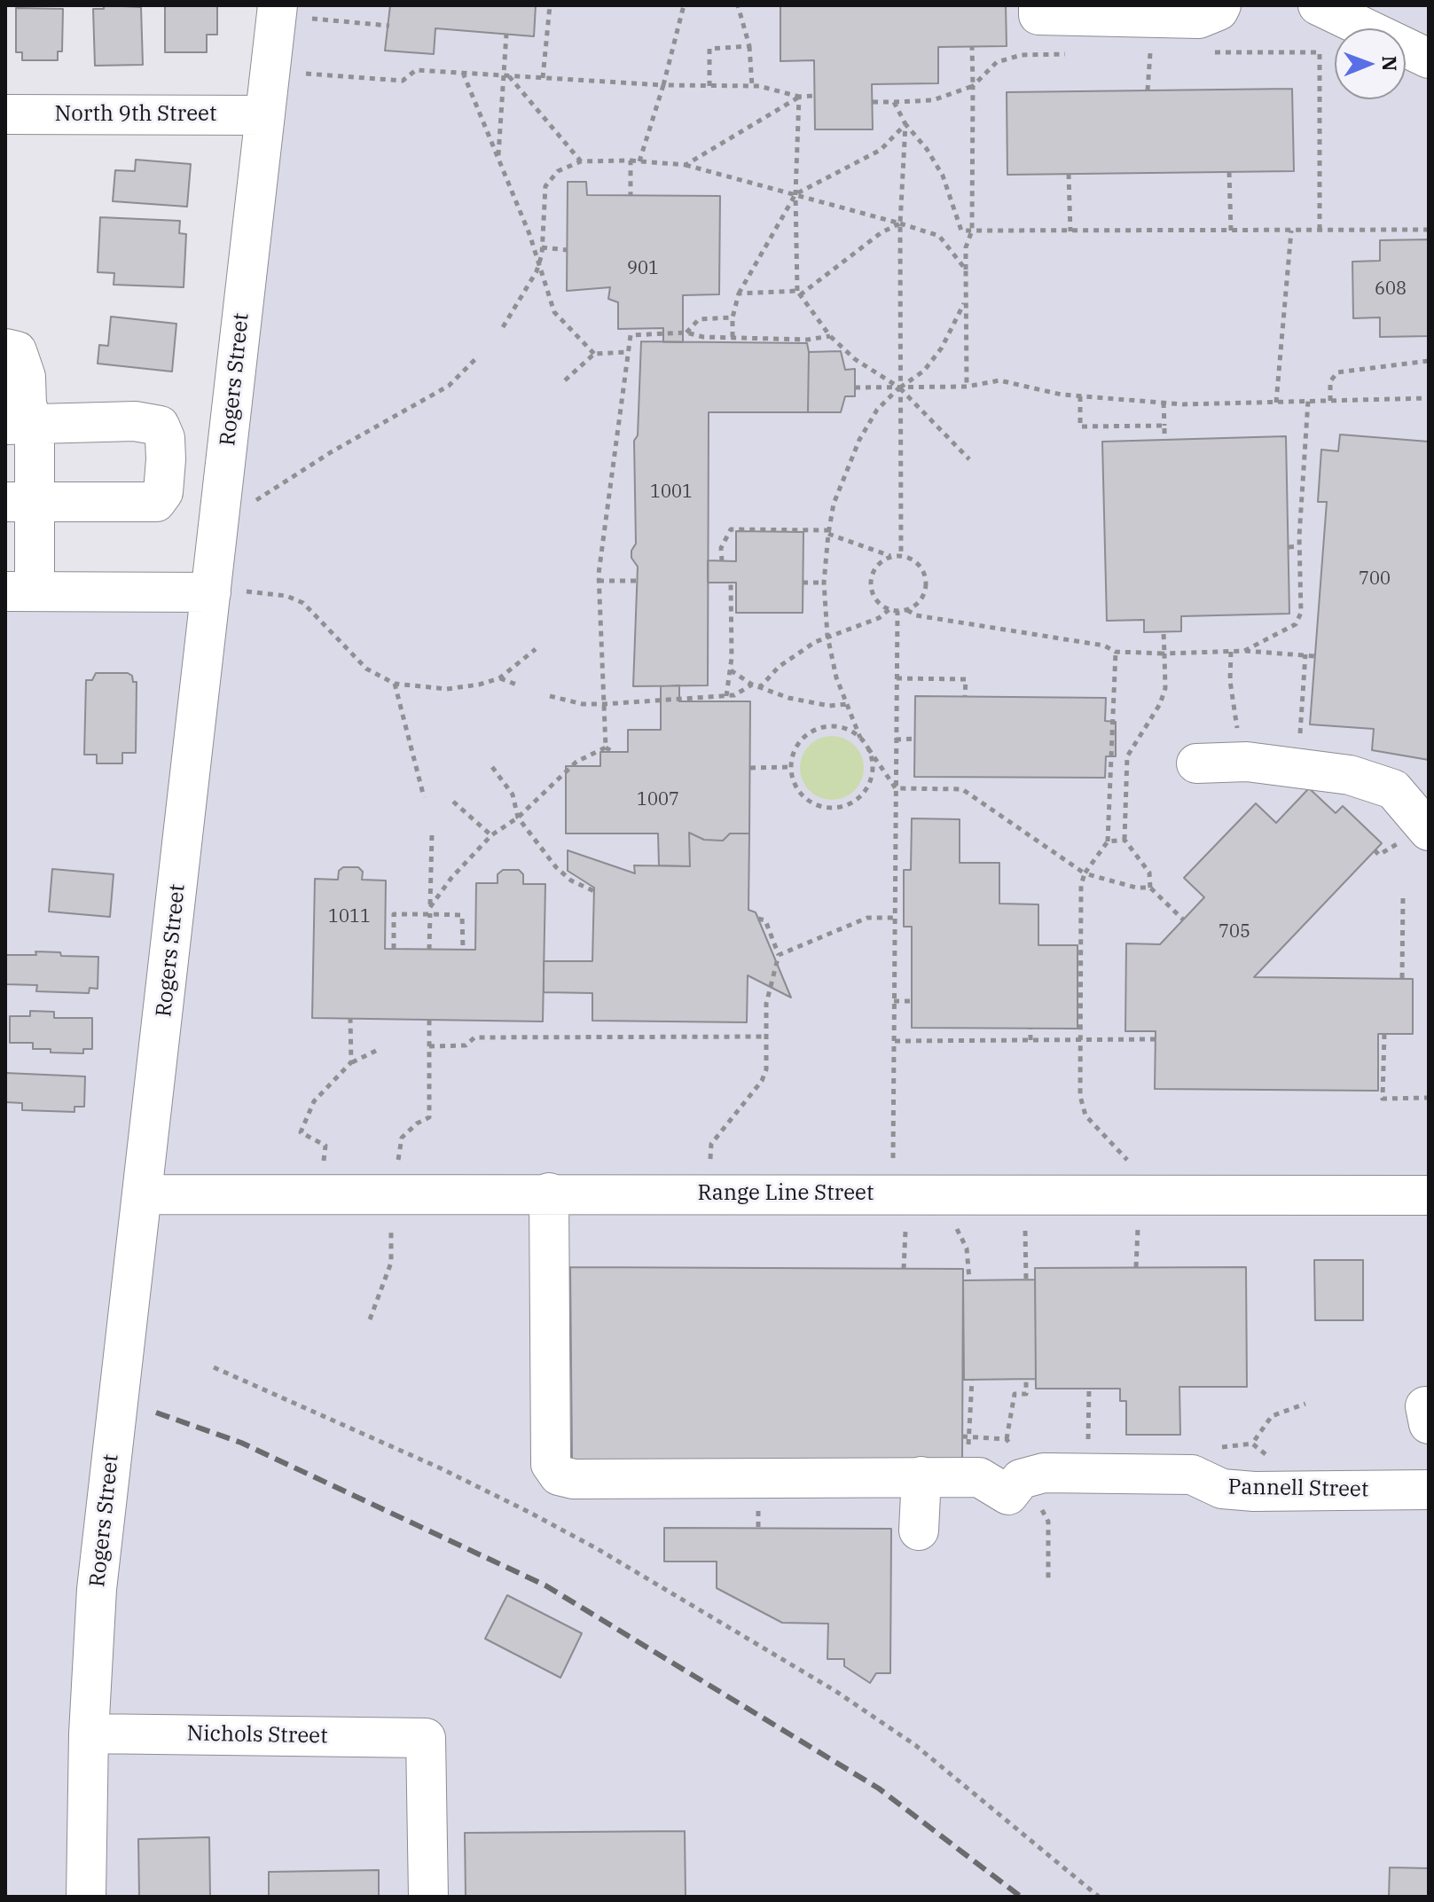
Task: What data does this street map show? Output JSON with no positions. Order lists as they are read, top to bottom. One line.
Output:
{"streets":{"street":["North 9th Street","Rogers Street","Range Line Street","Pannell Street","Nichols Street"]},"crossings":[["North 9th Street","Rogers Street"],["Rogers Street","Range Line Street"],["Rogers Street","Nichols Street"]],"house_numbers":["901","608","1001","700","1007","1011","705"],"north":"right"}
